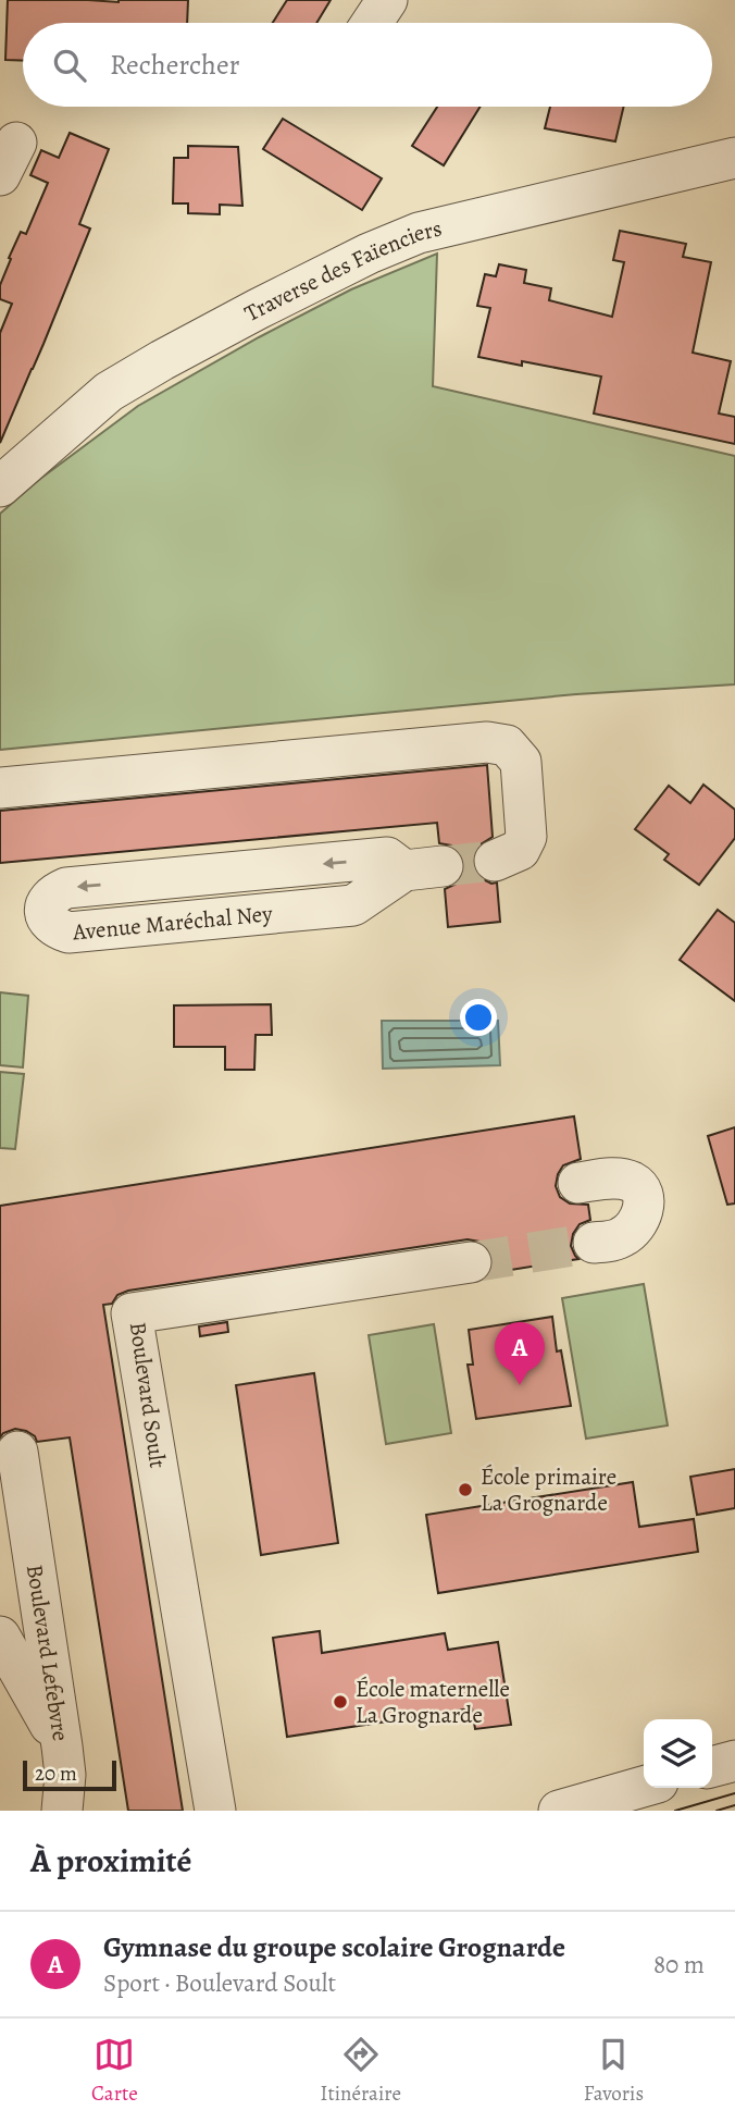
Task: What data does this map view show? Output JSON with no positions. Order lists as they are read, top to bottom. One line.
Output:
{"streets":{"street":["Traverse des Faïenciers","Avenue Maréchal Ney","Boulevard Soult","Boulevard Lefebvre"]},"places":["École primaire La Grognarde","École maternelle La Grognarde"],"scale_bar":"20 m","page":{"search":"Rechercher","pins":"A","scale":"20 m","heading":"À proximité","list":[{"mark":"A","name":"Gymnase du groupe scolaire Grognarde","note":"Sport · Boulevard Soult","value":"80 m"}],"nav":["Carte","Itinéraire","Favoris"]}}
